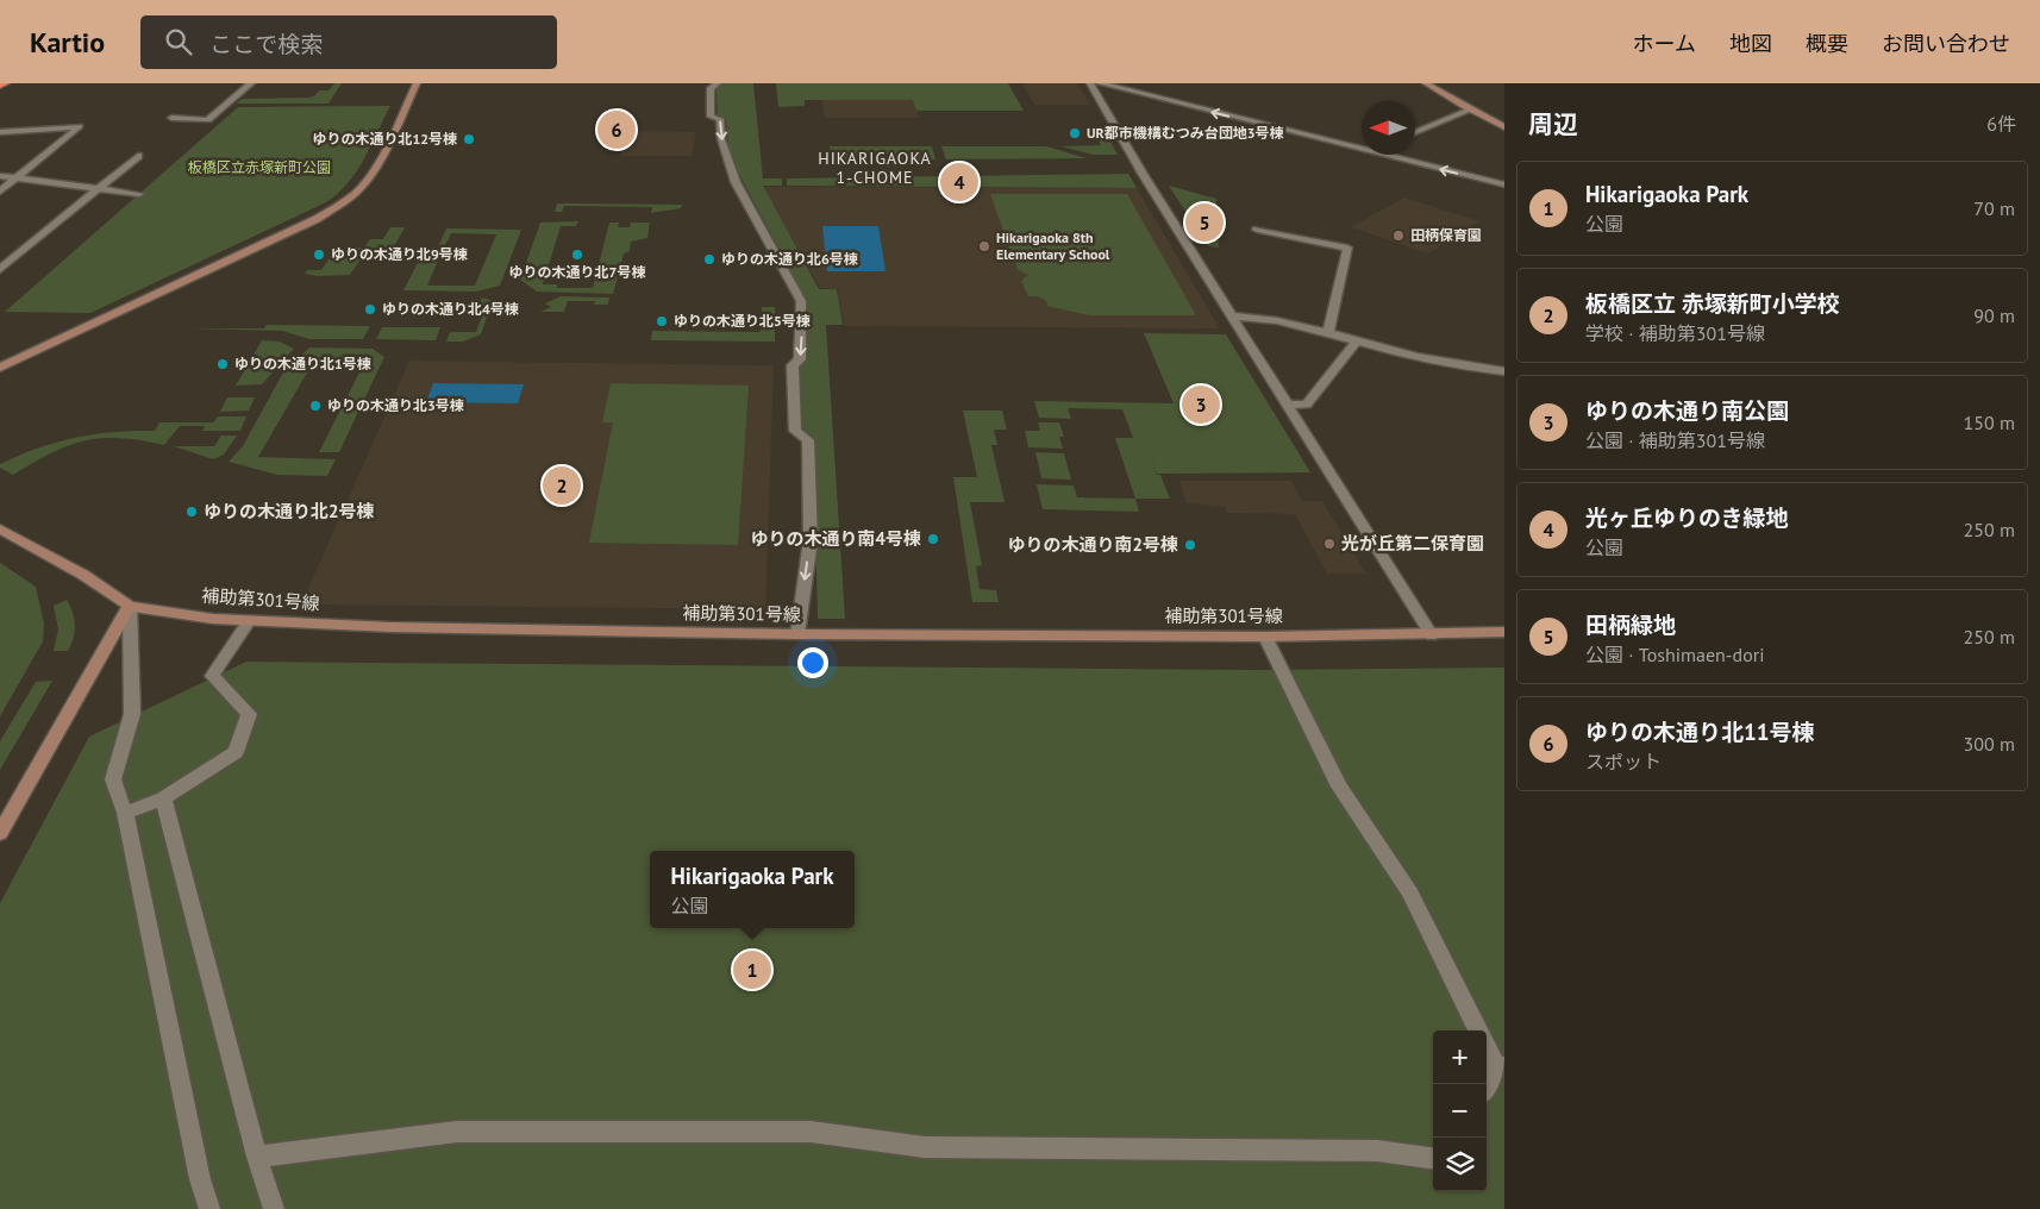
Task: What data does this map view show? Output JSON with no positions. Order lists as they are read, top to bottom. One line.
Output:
{"streets":{"street":["補助第301号線"]},"districts":["HIKARIGAOKA 1-CHOME"],"parks":["板橋区立赤塚新町公園"],"places":["UR都市機構むつみ台団地3号棟","ゆりの木通り北12号棟","田柄保育園","Hikarigaoka 8th Elementary School","ゆりの木通り北9号棟","ゆりの木通り北7号棟","ゆりの木通り北6号棟","ゆりの木通り北4号棟","ゆりの木通り北5号棟","ゆりの木通り北1号棟","ゆりの木通り北3号棟","ゆりの木通り北2号棟","ゆりの木通り南4号棟","光が丘第二保育園","ゆりの木通り南2号棟"],"north":"left","page":{"header":"Kartio","search":"ここで検索","nav":["ホーム","地図","概要","お問い合わせ"],"heading":["周辺","6件"],"pins":["6","4","5","3","2","1"],"list":[{"mark":"1","name":"Hikarigaoka Park","note":"公園","value":"70 m"},{"mark":"2","name":"板橋区立 赤塚新町小学校","note":"学校 · 補助第301号線","value":"90 m"},{"mark":"3","name":"ゆりの木通り南公園","note":"公園 · 補助第301号線","value":"150 m"},{"mark":"4","name":"光ヶ丘ゆりのき緑地","note":"公園","value":"250 m"},{"mark":"5","name":"田柄緑地","note":"公園 · Toshimaen-dori","value":"250 m"},{"mark":"6","name":"ゆりの木通り北11号棟","note":"スポット","value":"300 m"}],"popup":["Hikarigaoka Park","公園"],"map_buttons":["+","−"]}}
